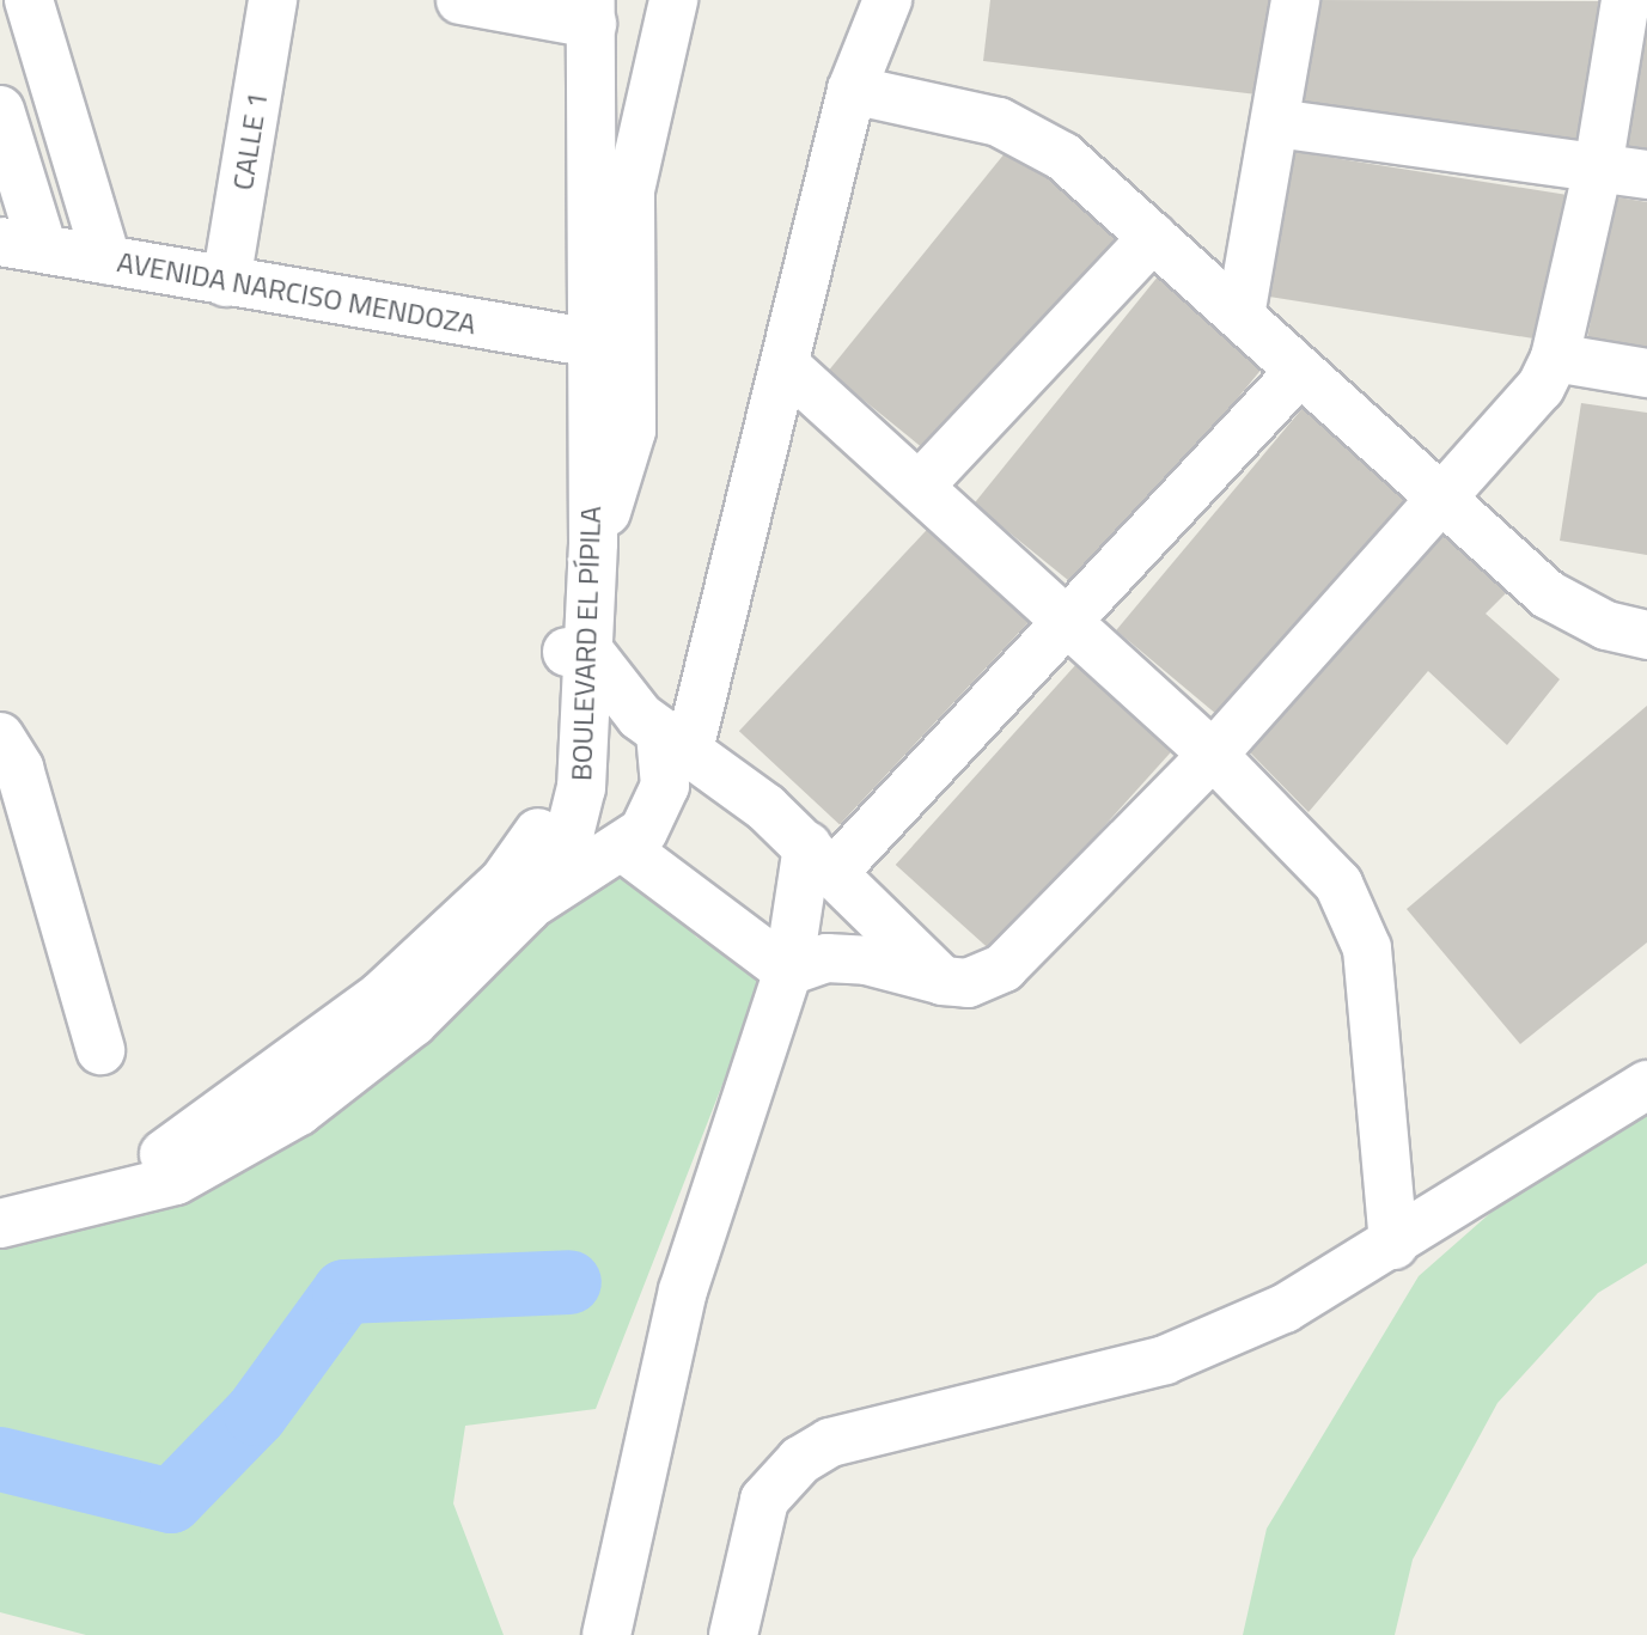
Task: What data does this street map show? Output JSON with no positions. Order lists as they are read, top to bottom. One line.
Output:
{"streets":{"street":["CALLE 1","AVENIDA NARCISO MENDOZA","BOULEVARD EL PÍPILA"]},"crossings":[["CALLE 1","AVENIDA NARCISO MENDOZA"],["AVENIDA NARCISO MENDOZA","BOULEVARD EL PÍPILA"]]}
